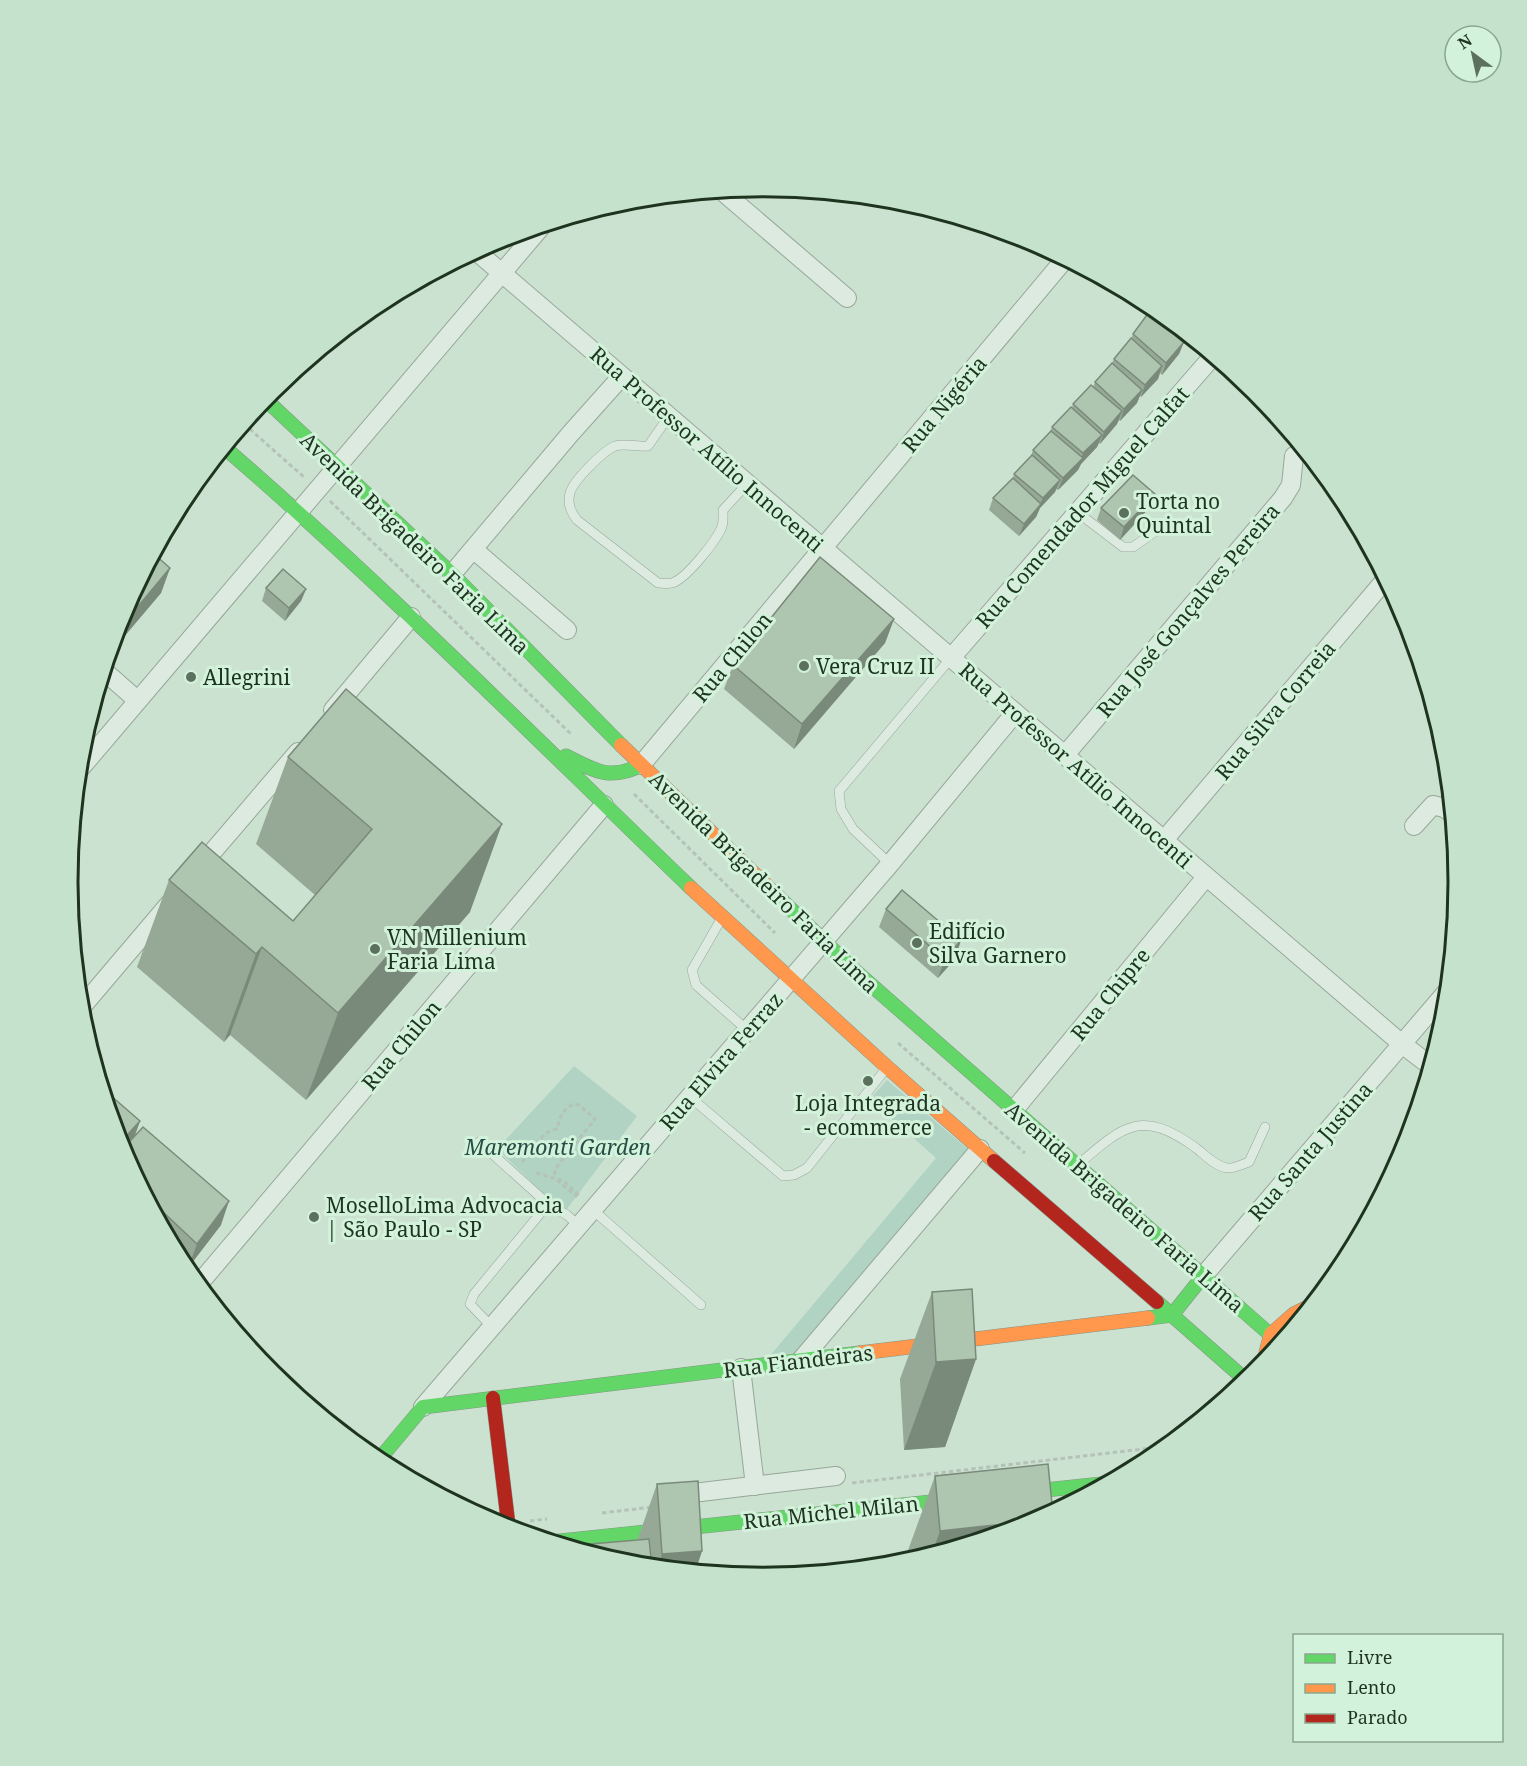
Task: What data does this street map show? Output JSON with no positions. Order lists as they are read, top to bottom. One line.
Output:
{"streets":{"main road":["Avenida Brigadeiro Faria Lima","Rua Elvira Ferraz","Rua Santa Justina","Rua Fiandeiras","Rua Michel Milan"],"street":["Rua Nigéria","Rua Professor Atílio Innocenti","Rua Comendador Miguel Calfat","Rua José Gonçalves Pereira","Rua Chilon","Rua Silva Correia","Rua Chipre"]},"crossings":[["Rua Nigéria","Rua Professor Atílio Innocenti"],["Rua Nigéria","Rua Chilon"],["Rua Professor Atílio Innocenti","Rua Comendador Miguel Calfat"],["Rua Professor Atílio Innocenti","Rua José Gonçalves Pereira"],["Rua Professor Atílio Innocenti","Rua Chilon"],["Rua Professor Atílio Innocenti","Rua Silva Correia"],["Rua Professor Atílio Innocenti","Rua Chipre"],["Rua Professor Atílio Innocenti","Rua Elvira Ferraz"],["Rua Professor Atílio Innocenti","Rua Santa Justina"],["Avenida Brigadeiro Faria Lima","Rua Chilon"],["Avenida Brigadeiro Faria Lima","Rua Chipre"],["Avenida Brigadeiro Faria Lima","Rua Elvira Ferraz"],["Avenida Brigadeiro Faria Lima","Rua Santa Justina"],["Rua Elvira Ferraz","Rua Fiandeiras"],["Rua Santa Justina","Rua Fiandeiras"]],"parks":["Maremonti Garden"],"places":["Torta no Quintal","Vera Cruz II","Allegrini","Edifício Silva Garnero","VN Millenium Faria Lima","Loja Integrada - ecommerce","MoselloLima Advocacia | São Paulo - SP"],"legend":["Livre","Lento","Parado"],"north":"top left"}
